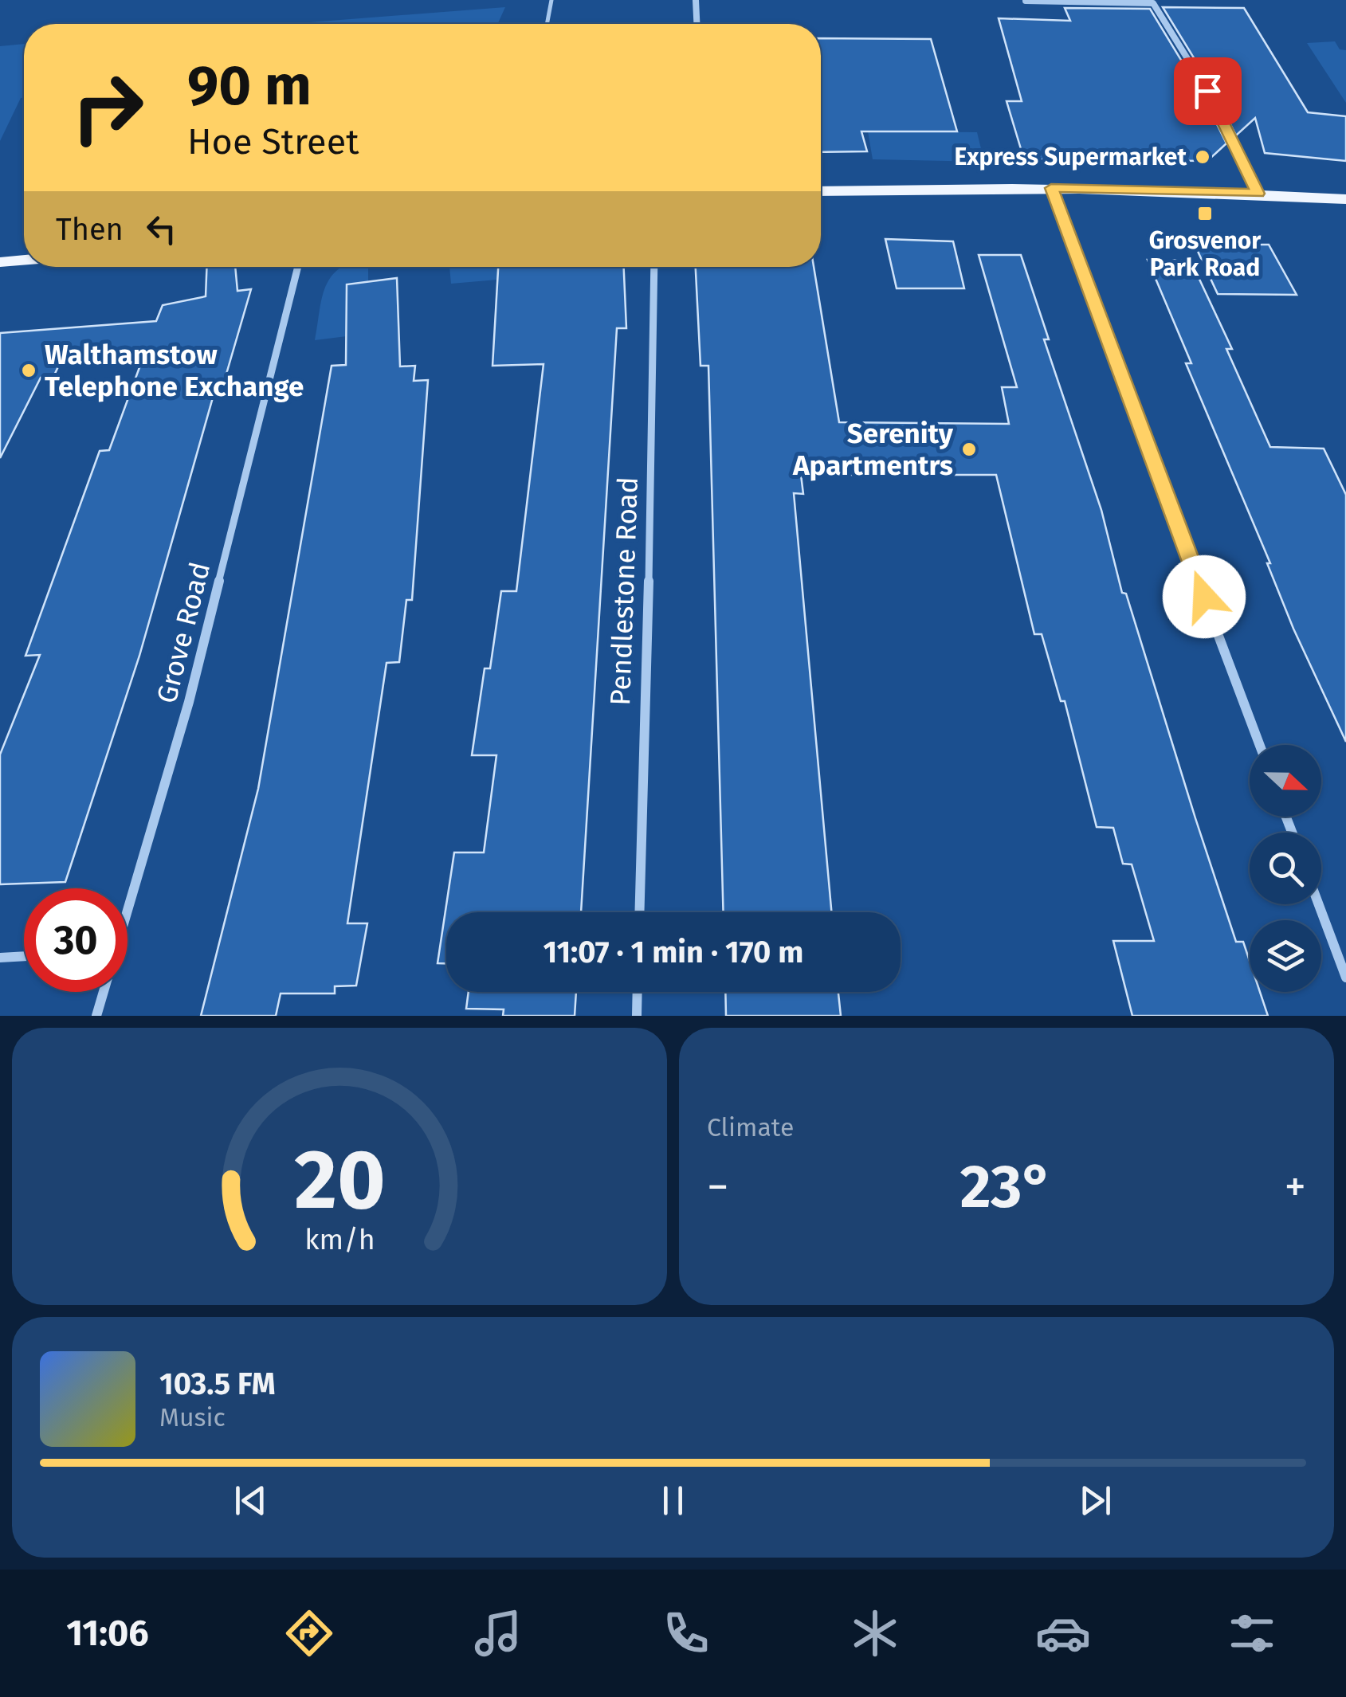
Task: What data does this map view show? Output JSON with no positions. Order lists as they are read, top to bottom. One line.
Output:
{"streets":{"street":["Pendlestone Road","Grove Road"]},"places":{"other":["Express Supermarket","Walthamstow Telephone Exchange","Serenity Apartmentrs"],"transit":["Grosvenor Park Road"]},"north":"right","page":{"turn":["90 m","Hoe Street"],"then":"Then","limit":"30","trip":"11:07 · 1 min · 170 m","tile":"Climate","heat":["−","23°","+"],"song":["103.5 FM","Music"],"tabs":"11:06","gauge":["20","km/h"]}}
